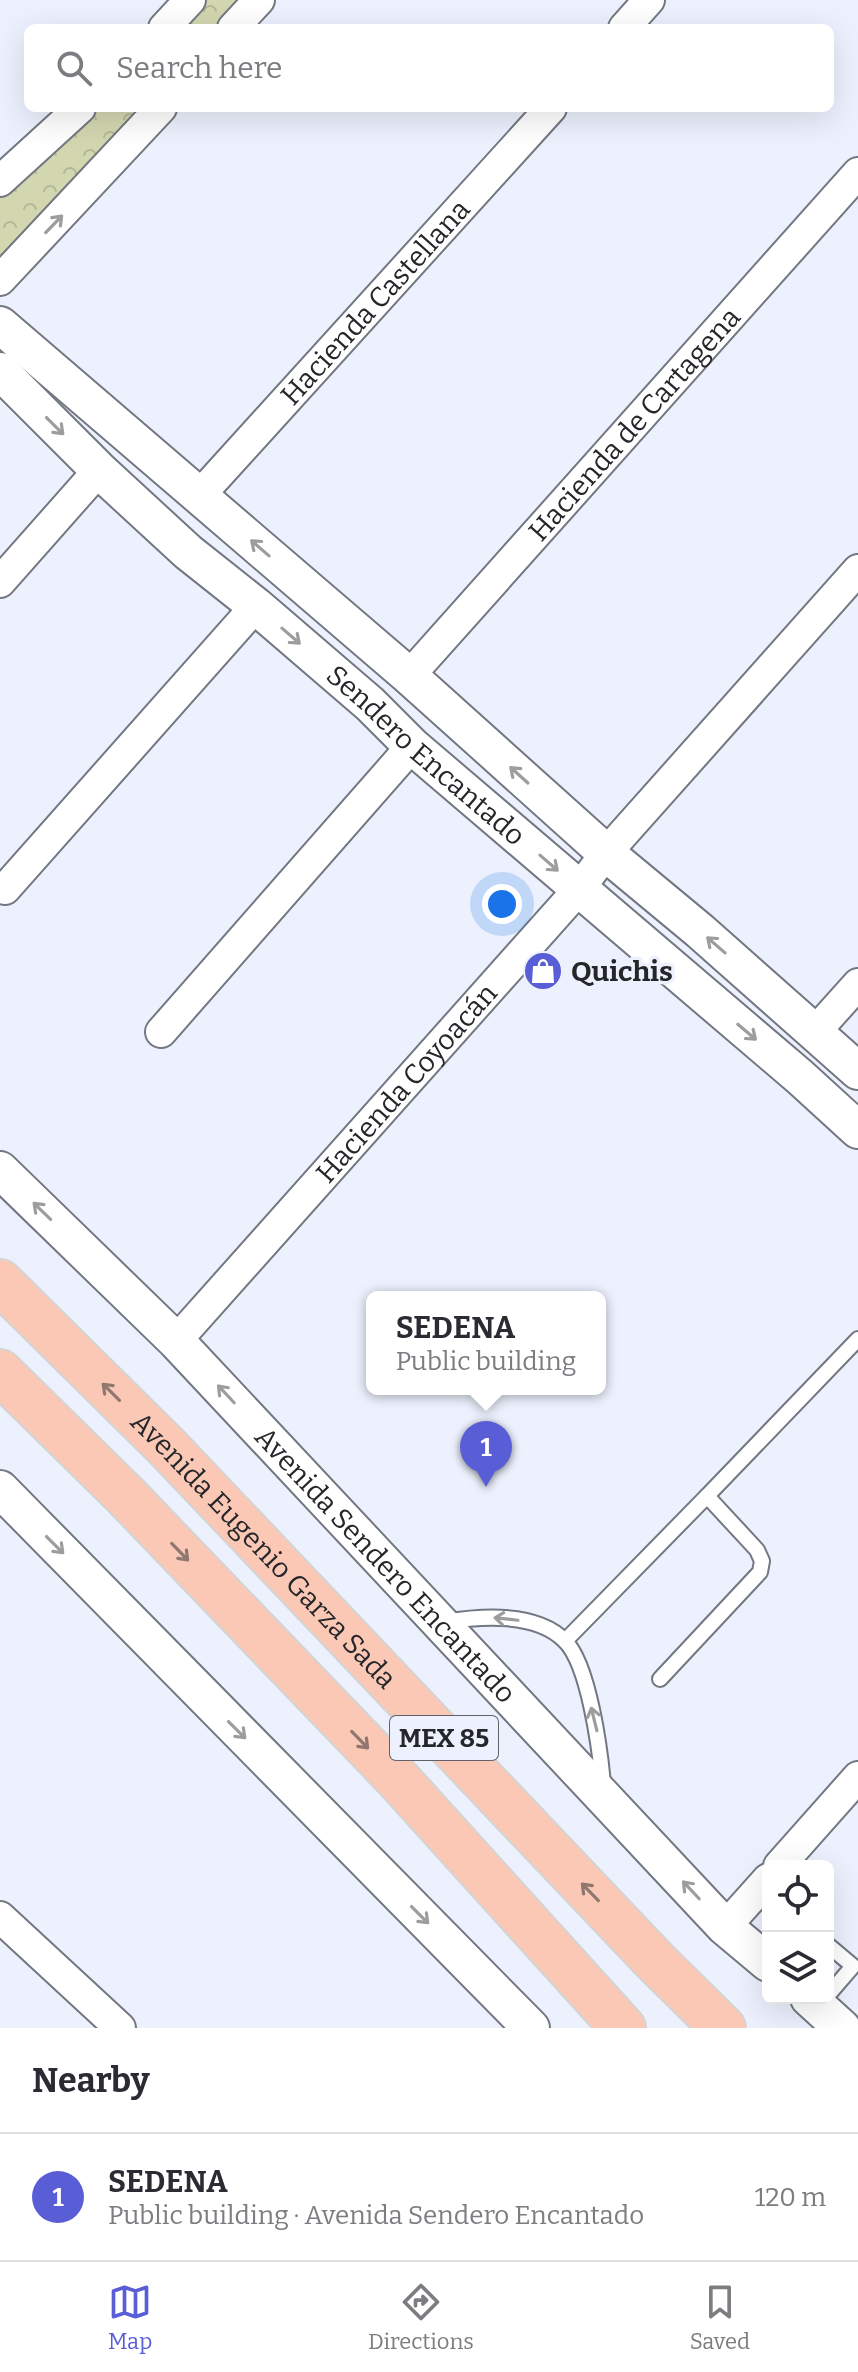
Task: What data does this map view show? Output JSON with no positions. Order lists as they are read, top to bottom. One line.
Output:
{"streets":{"highway":["Avenida Eugenio Garza Sada","MEX 85"],"street":["Hacienda Castellana","Hacienda de Cartagena","Sendero Encantado","Hacienda Coyoacán","Avenida Sendero Encantado"]},"crossings":[["Hacienda Castellana","Sendero Encantado"],["Hacienda de Cartagena","Sendero Encantado"],["Sendero Encantado","Hacienda Coyoacán"],["Hacienda Coyoacán","Avenida Sendero Encantado"]],"places":{"shop":["Quichis"]},"page":{"search":"Search here","popup":["SEDENA","Public building"],"pins":"1","heading":"Nearby","list":[{"mark":"1","name":"SEDENA","note":"Public building · Avenida Sendero Encantado","value":"120 m"}],"nav":["Map","Directions","Saved"]}}
